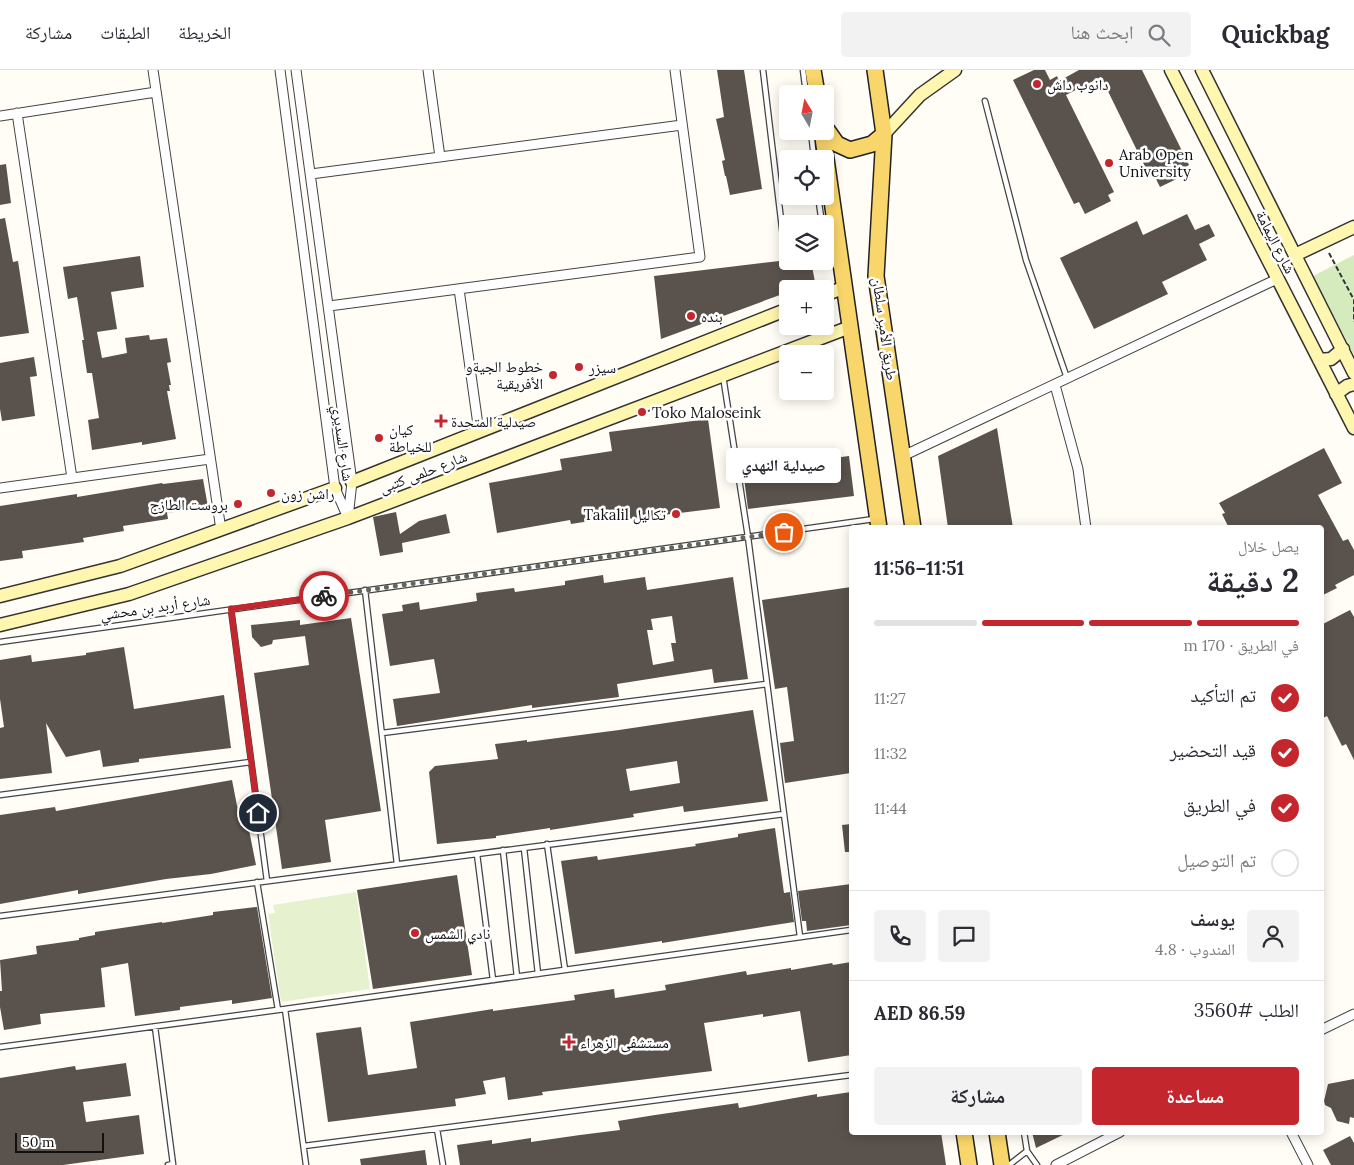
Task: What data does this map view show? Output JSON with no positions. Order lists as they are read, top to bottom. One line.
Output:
{"streets":{"main road":["طريق الأمير سلطان"],"street":["شارع اليمامة","شارع السديري","شارع حلمى كتبى"],"lane":["شارع أربد بن محشي"]},"crossings":[["شارع السديري","شارع حلمى كتبى"]],"places":{"other":["دانوب داش","Arab Open University","بنده","سيزر","خطوط الجيةو الأفريقية","Toko Maloseink","كيان للخياطة","راشن زون","بروست الطازج","Takalil تكاليل","صيدلية النهدي","نادي الشمس"],"health":["صيدلية المتحدة","مستشفى الزهراء"]},"scale_bar":"50 m","north":"top","page":{"header":"Quickbag","search":"ابحث هنا","nav":["الخريطة","الطبقات","مشاركة"],"map_buttons":["+","−"],"bubble":"صيدلية النهدي","heading":["2 دقيقة","يصل خلال","11:51–11:56"],"panel":["يوسف","المندوب · 4.8","الطلب #3560","AED 86.59"],"bar":"في الطريق · 170 m","list":[["تم التأكيد","11:27"],["قيد التحضير","11:32"],["في الطريق","11:44"],"تم التوصيل"],"buttons":["مساعدة","مشاركة"],"scale":"50 m"}}
